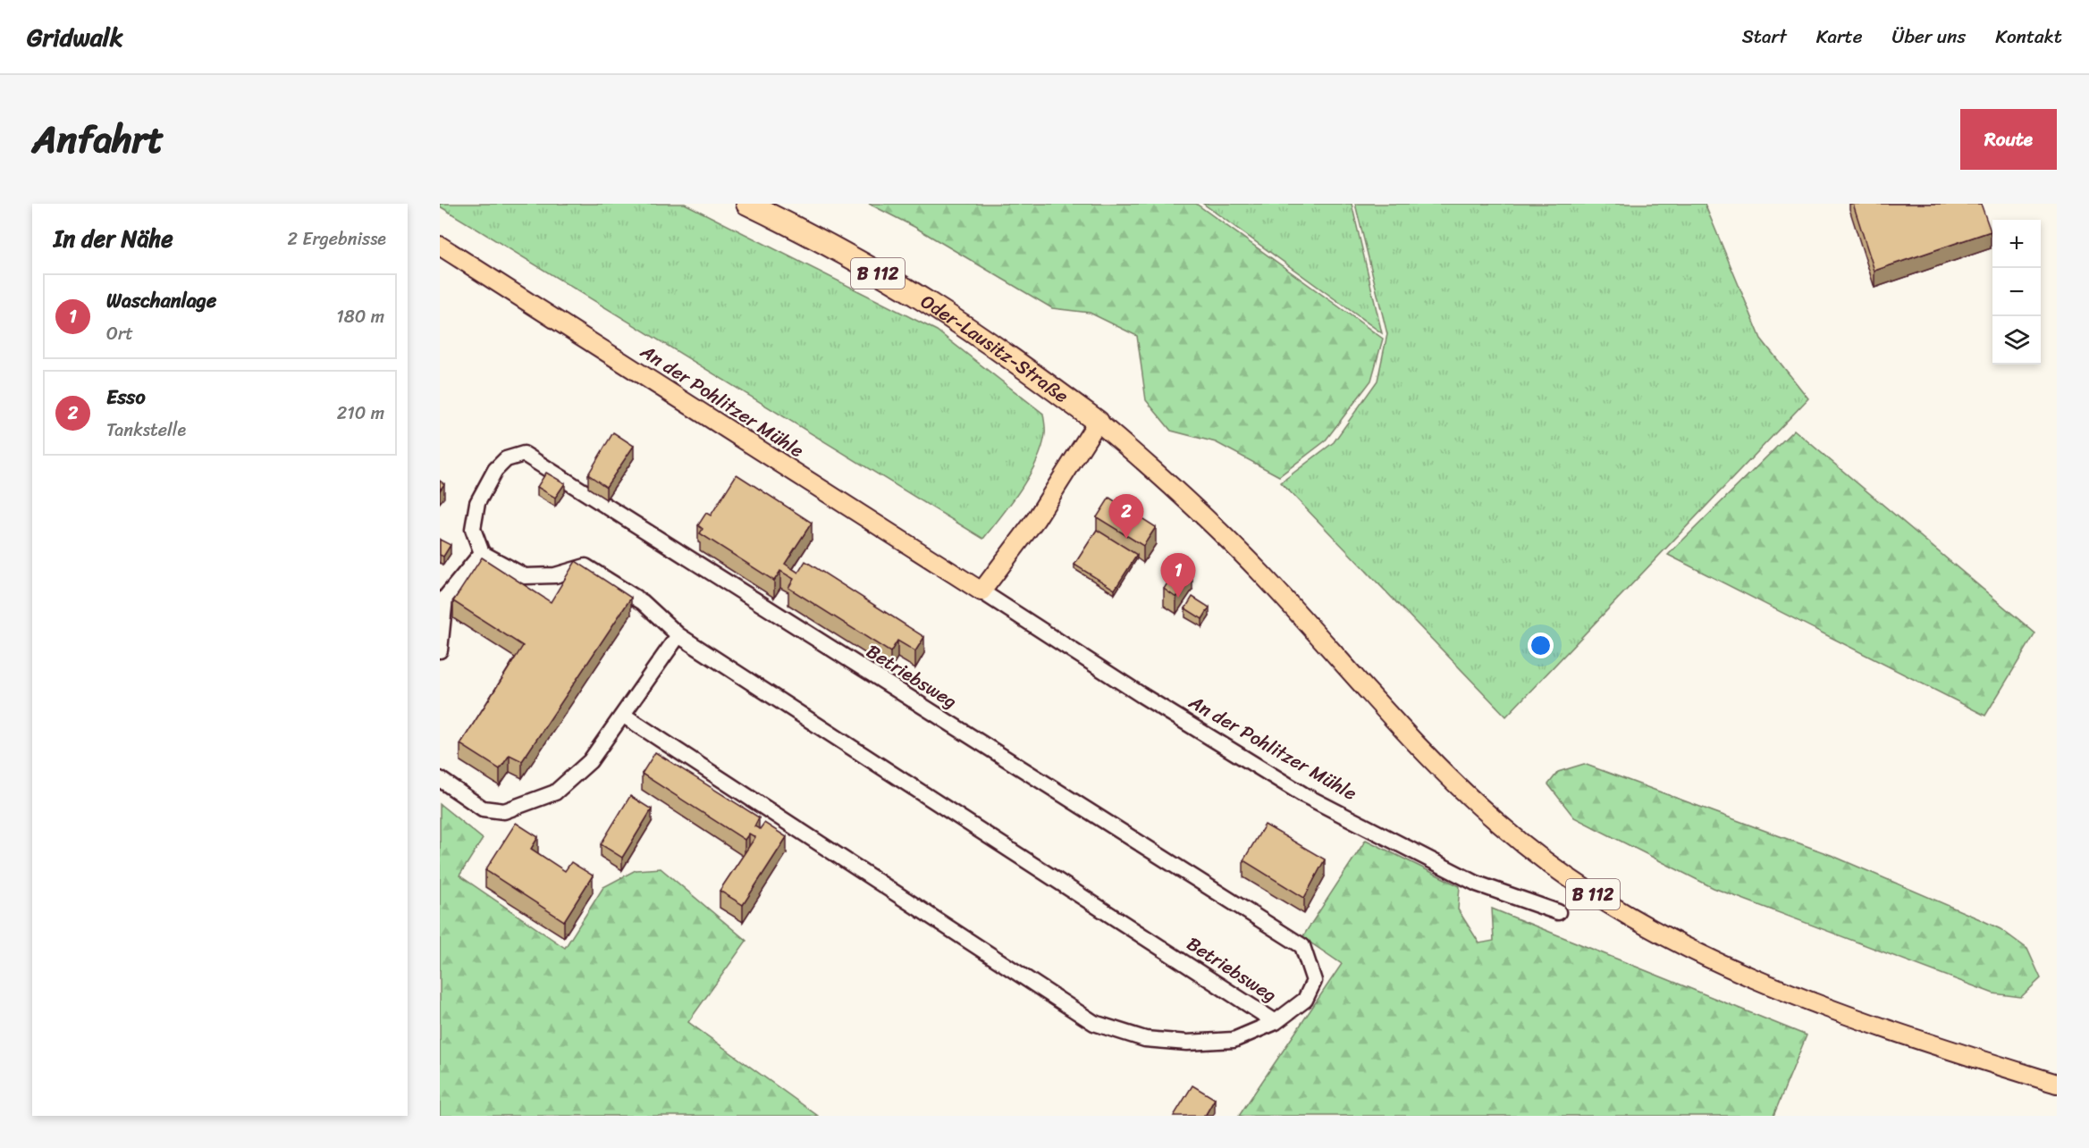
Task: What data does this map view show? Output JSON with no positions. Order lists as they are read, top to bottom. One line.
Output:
{"streets":{"highway":["B 112","Oder-Lausitz-Straße"],"main road":["An der Pohlitzer Mühle"],"street":["Betriebsweg"]},"crossings":[["B 112","Oder-Lausitz-Straße"]],"page":{"header":"Gridwalk","nav":["Start","Karte","Über uns","Kontakt"],"title":"Anfahrt","buttons":"Route","heading":["In der Nähe","2 Ergebnisse"],"map_buttons":["+","−"],"list":[{"mark":"1","name":"Waschanlage","note":"Ort","value":"180 m"},{"mark":"2","name":"Esso","note":"Tankstelle","value":"210 m"}],"pins":["2","1"]}}
